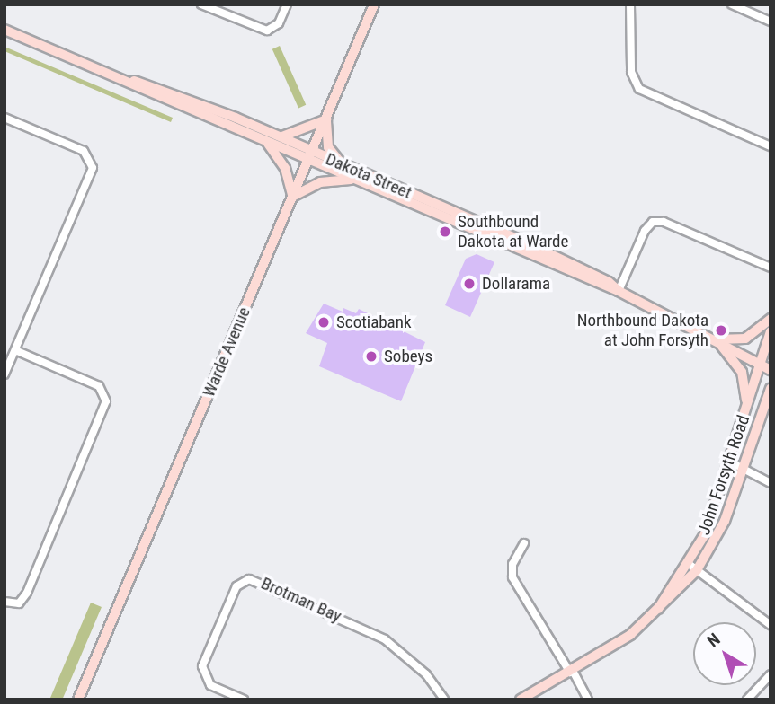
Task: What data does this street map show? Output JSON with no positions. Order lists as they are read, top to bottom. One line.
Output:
{"streets":{"street":["Dakota Street","Warde Avenue","John Forsyth Road","Brotman Bay"]},"crossings":[["Dakota Street","Warde Avenue"],["Dakota Street","John Forsyth Road"]],"places":["Southbound Dakota at Warde","Dollarama","Scotiabank","Northbound Dakota at John Forsyth","Sobeys"],"north":"top left"}
